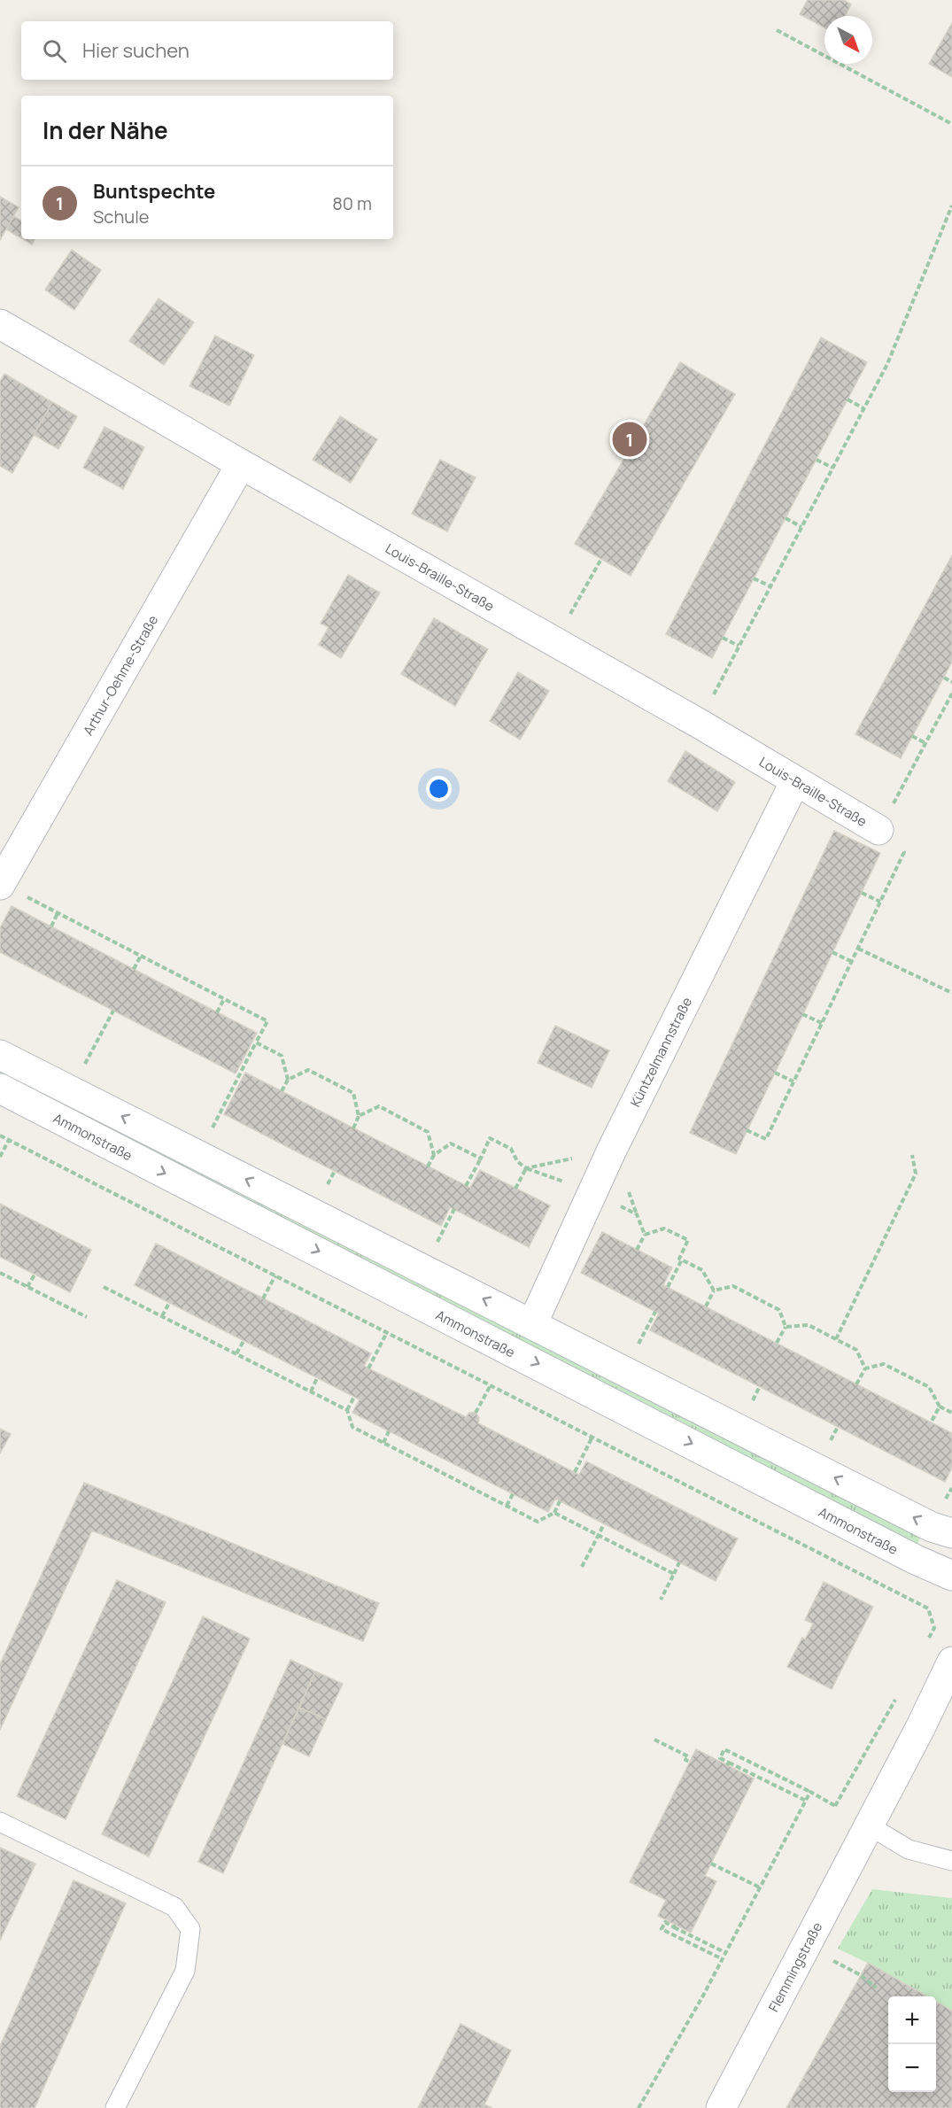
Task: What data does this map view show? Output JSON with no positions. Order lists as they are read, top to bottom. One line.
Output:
{"streets":{"street":["Louis-Braille-Straße","Arthur-Oehme-Straße","Küntzelmannstraße","Ammonstraße","Flemmingstraße"]},"crossings":[["Louis-Braille-Straße","Arthur-Oehme-Straße"],["Louis-Braille-Straße","Küntzelmannstraße"]],"north":"bottom right","page":{"search":"Hier suchen","heading":"In der Nähe","list":[{"mark":"1","name":"Buntspechte","note":"Schule","value":"80 m"}],"pins":"1","map_buttons":["+","−"]}}
